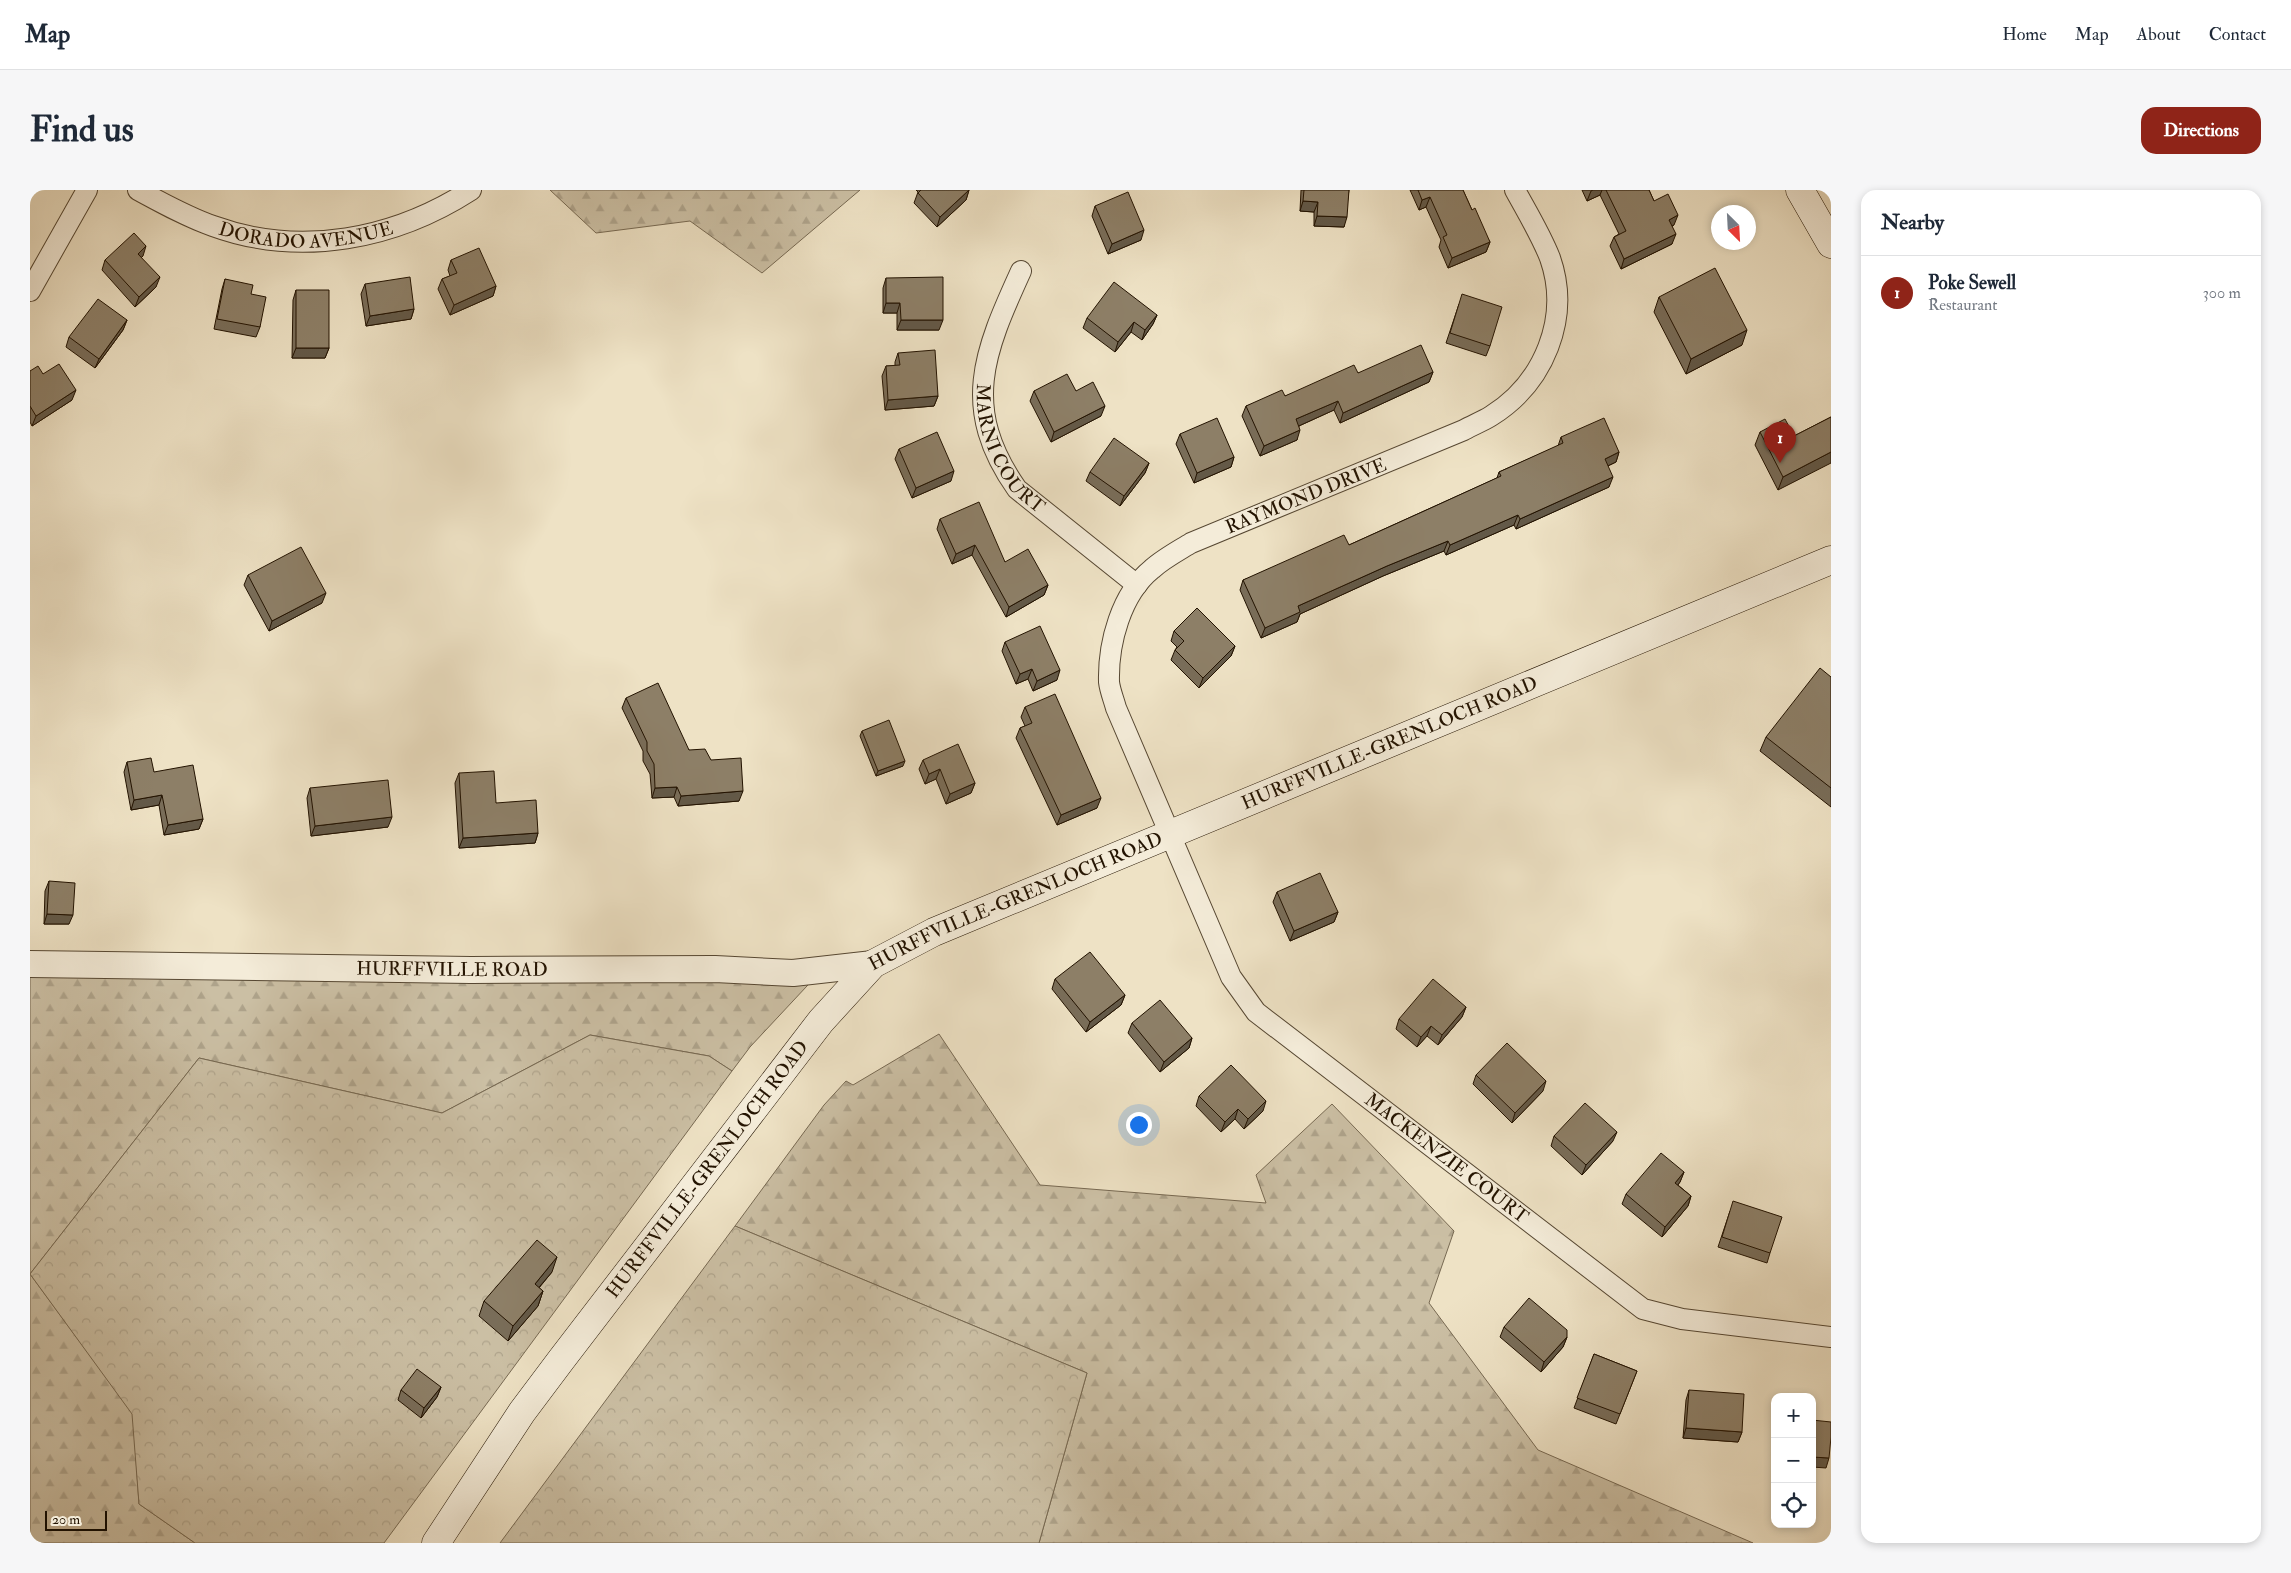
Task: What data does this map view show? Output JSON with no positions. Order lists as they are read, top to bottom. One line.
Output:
{"streets":{"main road":["HURFFVILLE-GRENLOCH ROAD"],"street":["DORADO AVENUE","MARNI COURT","RAYMOND DRIVE","HURFFVILLE ROAD","MACKENZIE COURT"]},"crossings":[["MARNI COURT","RAYMOND DRIVE"],["RAYMOND DRIVE","HURFFVILLE-GRENLOCH ROAD"],["RAYMOND DRIVE","MACKENZIE COURT"],["HURFFVILLE-GRENLOCH ROAD","HURFFVILLE ROAD"],["HURFFVILLE-GRENLOCH ROAD","MACKENZIE COURT"]],"scale_bar":"20 m","north":"bottom right","page":{"header":"Map","nav":["Home","Map","About","Contact"],"buttons":"Directions","title":"Find us","heading":"Nearby","list":[{"mark":"1","name":"Poke Sewell","note":"Restaurant","value":"300 m"}],"pins":"1","map_buttons":["+","−"],"scale":"20 m"}}
